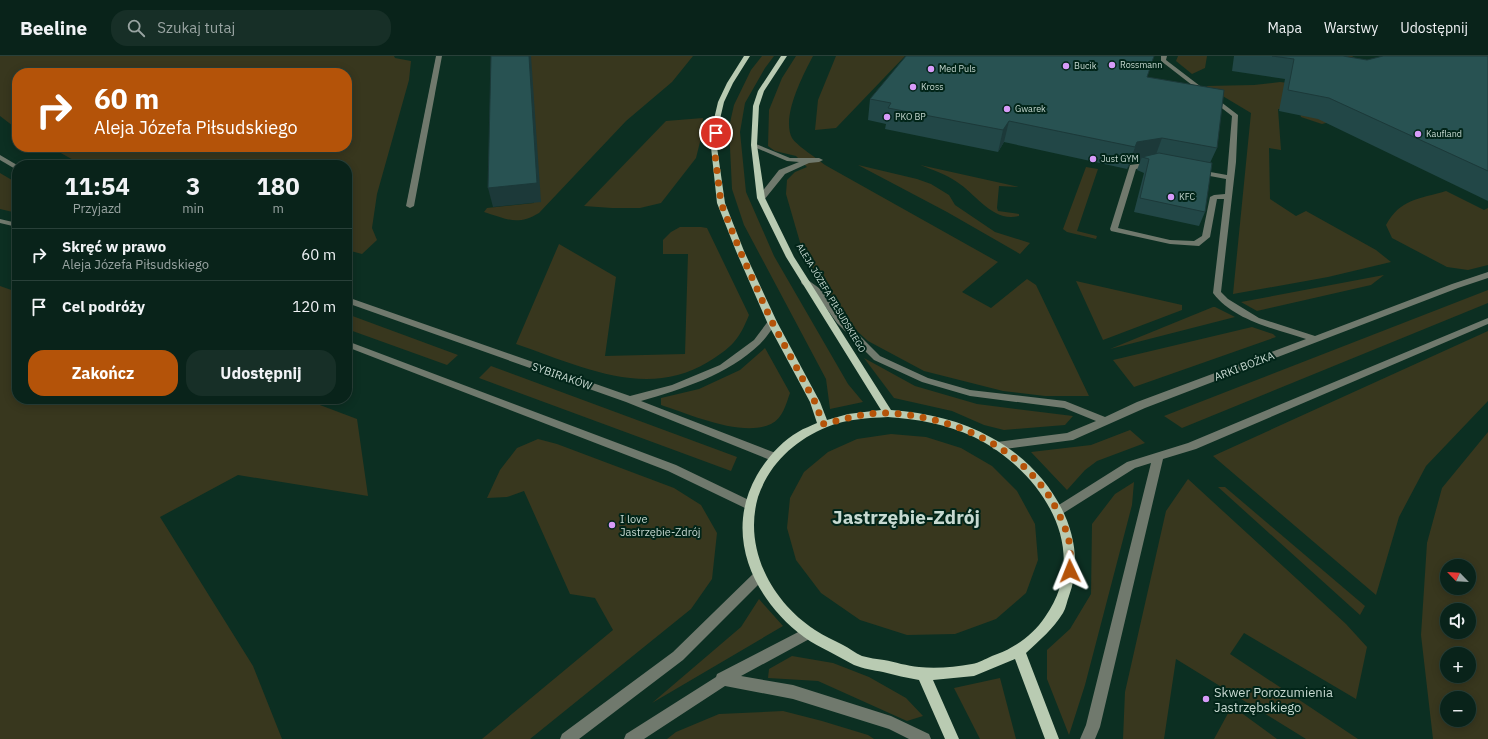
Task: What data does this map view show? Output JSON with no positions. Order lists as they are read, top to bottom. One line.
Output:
{"streets":{"main road":["ALEJA JÓZEFA PIŁSUDSKIEGO"],"street":["ARKI BOŻKA","SYBIRAKÓW"]},"districts":["Jastrzębie-Zdrój"],"places":["Rossmann","Bucik","Med Puls","Kross","Gwarek","PKO BP","Kaufland","Just GYM","KFC","I love Jastrzębie-Zdrój","Skwer Porozumienia Jastrzębskiego"],"north":"top left","page":{"header":"Beeline","search":"Szukaj tutaj","nav":["Mapa","Warstwy","Udostępnij"],"turn":["60 m","Aleja Józefa Piłsudskiego"],"eta":["11:54","Przyjazd","3","min","180","m"],"list":[{"name":"Skręć w prawo","note":"Aleja Józefa Piłsudskiego","value":"60 m"},{"name":"Cel podróży","value":"120 m"}],"buttons":["Zakończ","Udostępnij"],"map_buttons":["+","−"]}}
